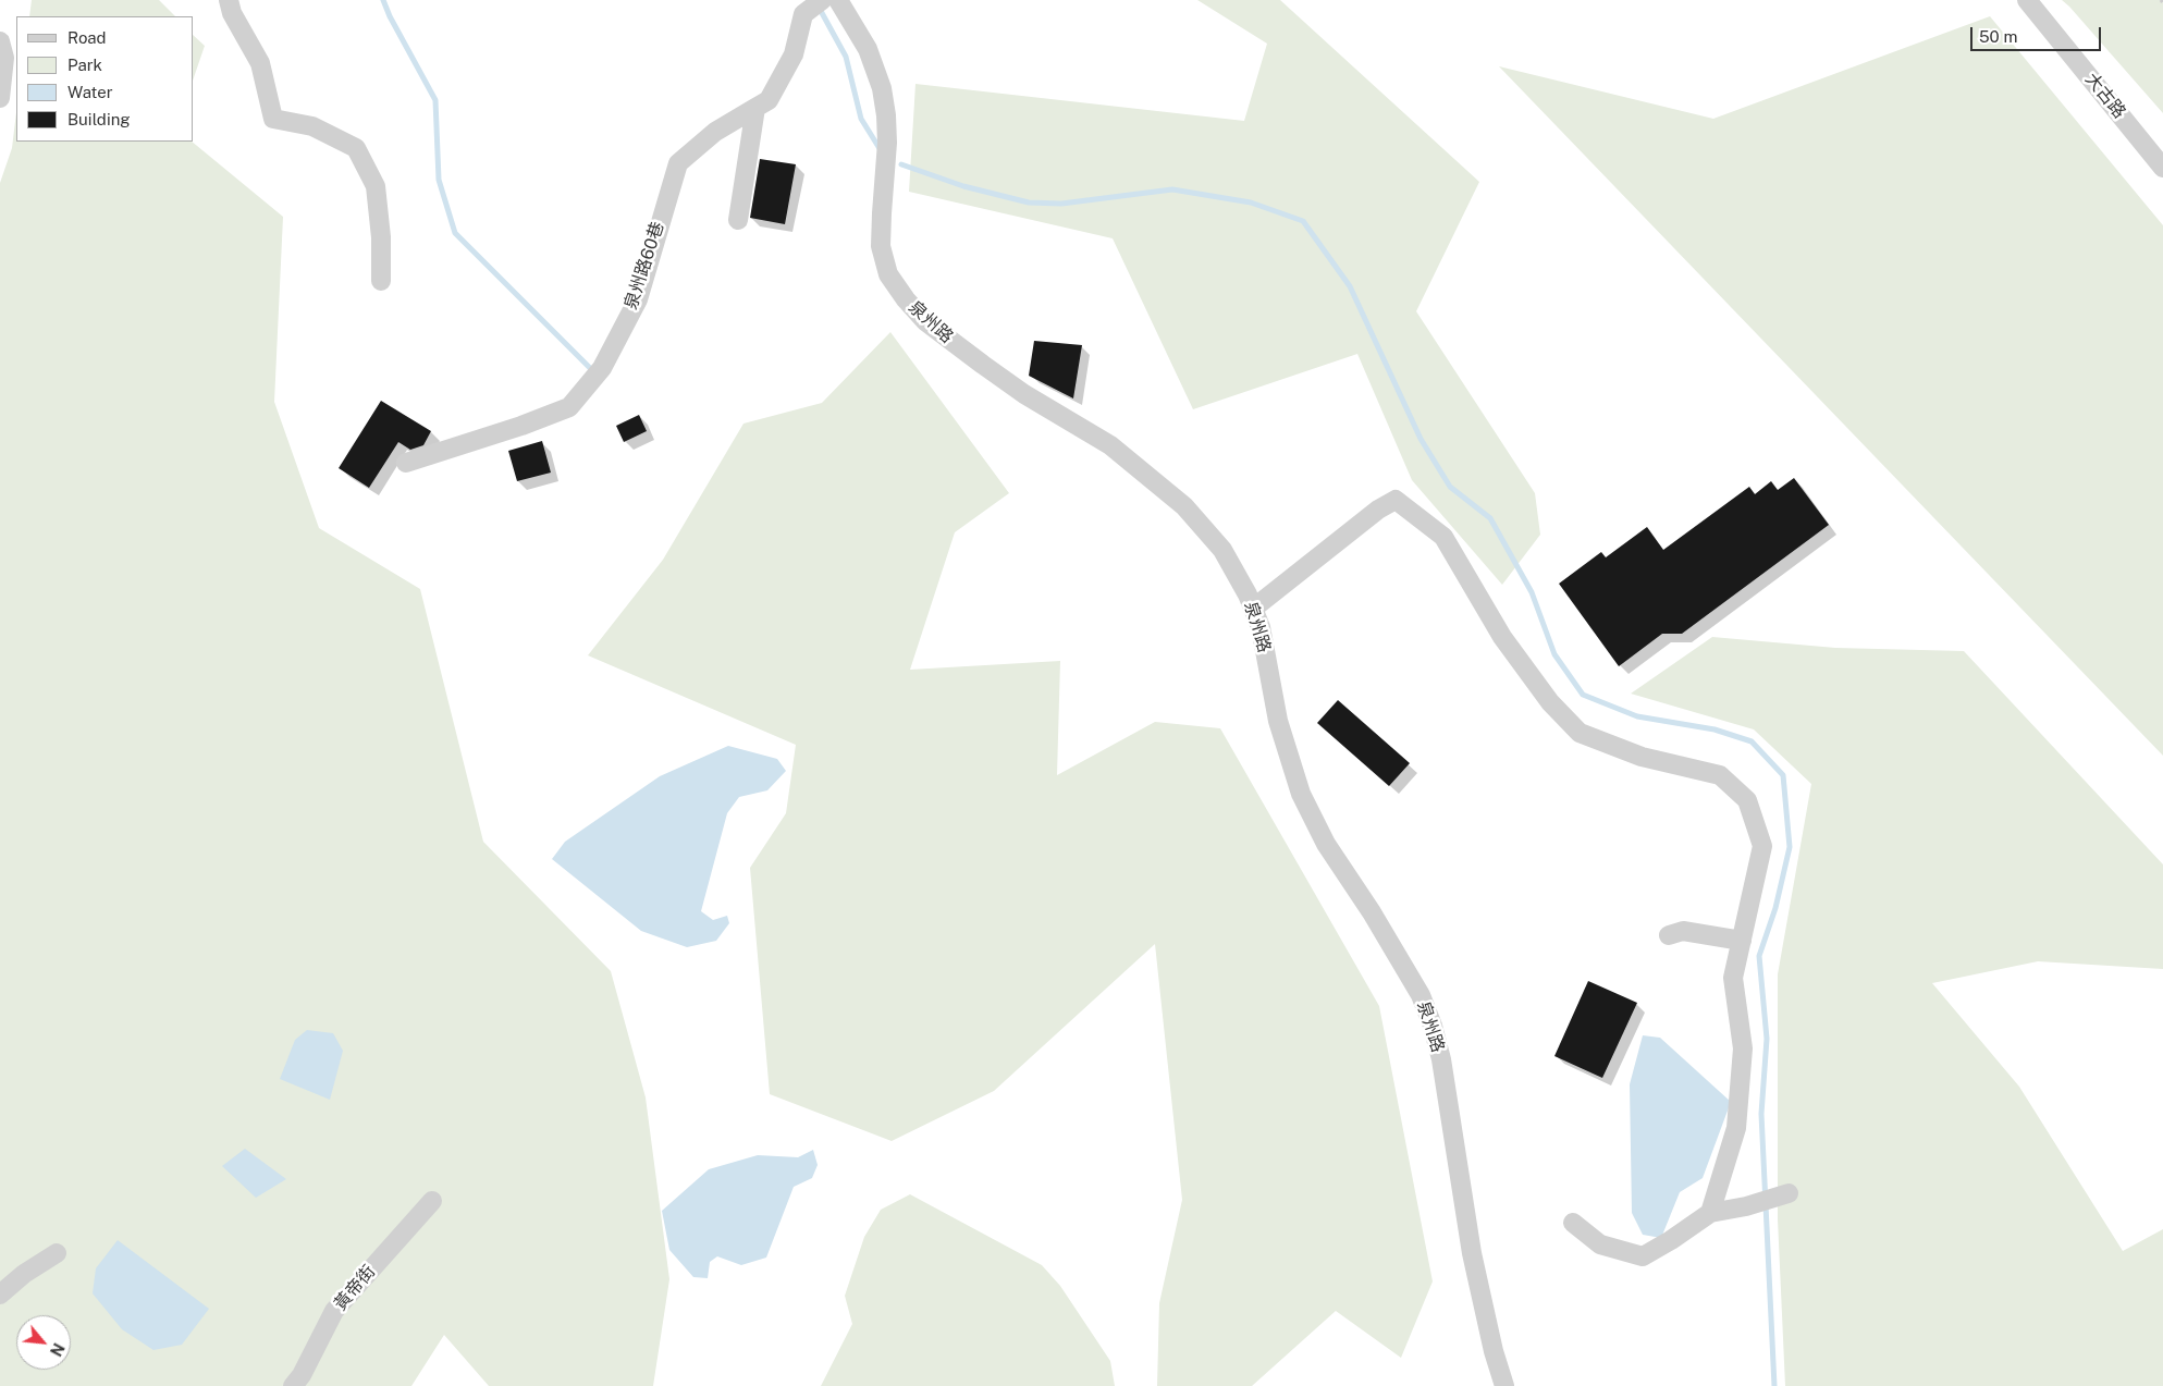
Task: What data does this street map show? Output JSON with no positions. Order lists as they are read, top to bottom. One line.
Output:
{"streets":{"street":["大古路","泉州路60巷","泉州路","黃帝街"]},"legend":["Road","Park","Water","Building"],"scale_bar":"50 m","north":"bottom right"}
